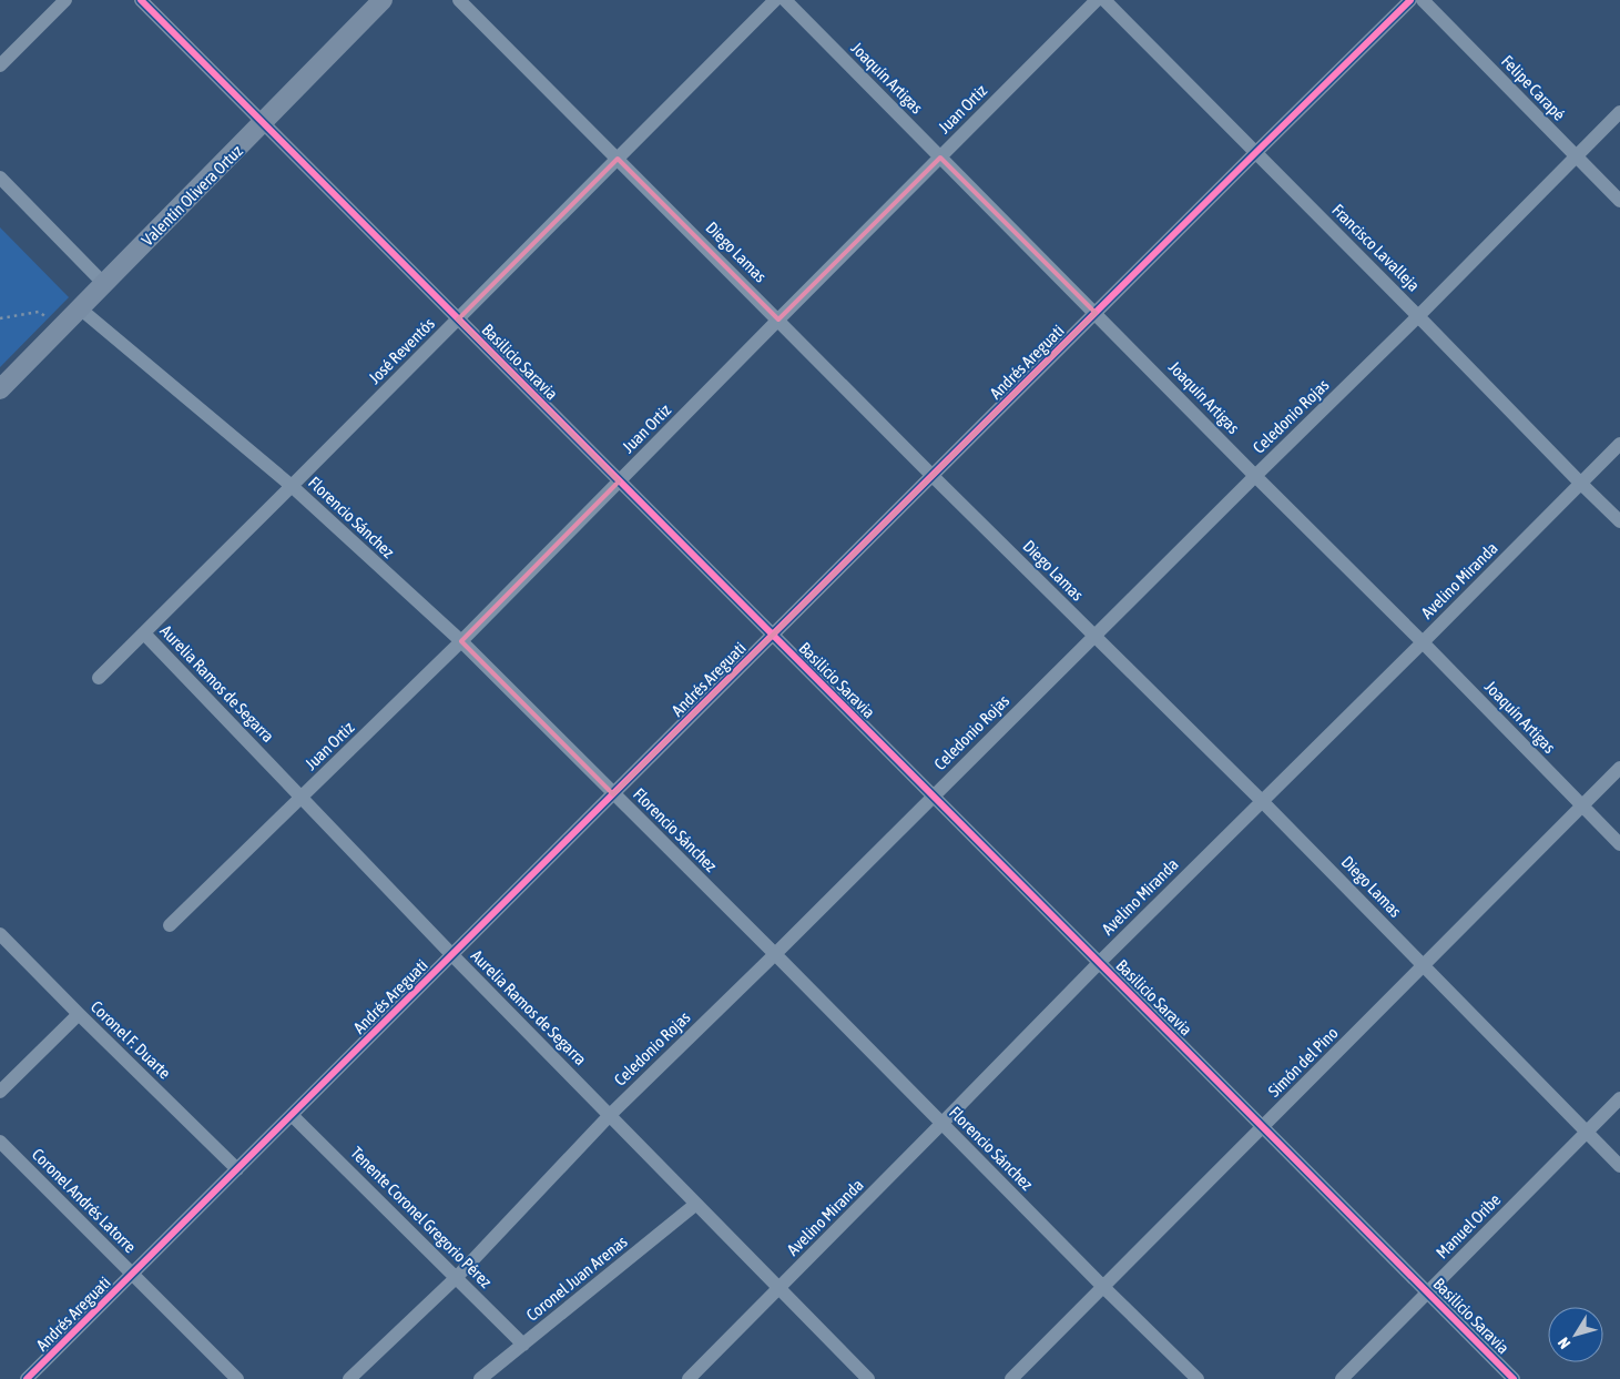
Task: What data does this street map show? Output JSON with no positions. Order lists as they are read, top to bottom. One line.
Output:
{"streets":{"street":["Joaquín Artigas","Felipe Carapé","Juan Ortiz","Valentín Olivera Ortuz","Francisco Lavalleja","Diego Lamas","José Reventós","Basilicio Saravia","Andrés Areguati","Celedonio Rojas","Florencio Sánchez","Avelino Miranda","Aurelia Ramos de Segarra","Coronel F. Duarte","Simón del Pino","Coronel Andrés Latorre","Tenente Coronel Gregorio Pérez","Manuel Oribe","Coronel Juan Arenas"]},"crossings":[["Joaquín Artigas","Juan Ortiz"],["Joaquín Artigas","Andrés Areguati"],["Joaquín Artigas","Celedonio Rojas"],["Joaquín Artigas","Avelino Miranda"],["Joaquín Artigas","Simón del Pino"],["Felipe Carapé","Celedonio Rojas"],["Juan Ortiz","Diego Lamas"],["Juan Ortiz","Basilicio Saravia"],["Juan Ortiz","Florencio Sánchez"],["Juan Ortiz","Aurelia Ramos de Segarra"],["Valentín Olivera Ortuz","Basilicio Saravia"],["Valentín Olivera Ortuz","Florencio Sánchez"],["Francisco Lavalleja","Andrés Areguati"],["Francisco Lavalleja","Celedonio Rojas"],["Francisco Lavalleja","Avelino Miranda"],["Diego Lamas","José Reventós"],["Diego Lamas","Andrés Areguati"],["Diego Lamas","Celedonio Rojas"],["Diego Lamas","Avelino Miranda"],["Diego Lamas","Simón del Pino"],["Diego Lamas","Manuel Oribe"],["José Reventós","Basilicio Saravia"],["José Reventós","Florencio Sánchez"],["José Reventós","Aurelia Ramos de Segarra"],["Basilicio Saravia","Andrés Areguati"],["Basilicio Saravia","Celedonio Rojas"],["Basilicio Saravia","Avelino Miranda"],["Basilicio Saravia","Simón del Pino"],["Basilicio Saravia","Manuel Oribe"],["Andrés Areguati","Florencio Sánchez"],["Andrés Areguati","Aurelia Ramos de Segarra"],["Andrés Areguati","Coronel F. Duarte"],["Andrés Areguati","Coronel Andrés Latorre"],["Andrés Areguati","Tenente Coronel Gregorio Pérez"],["Celedonio Rojas","Florencio Sánchez"],["Celedonio Rojas","Aurelia Ramos de Segarra"],["Celedonio Rojas","Tenente Coronel Gregorio Pérez"],["Florencio Sánchez","Avelino Miranda"],["Florencio Sánchez","Simón del Pino"],["Avelino Miranda","Aurelia Ramos de Segarra"],["Aurelia Ramos de Segarra","Coronel Juan Arenas"],["Tenente Coronel Gregorio Pérez","Coronel Juan Arenas"]],"north":"bottom left"}
